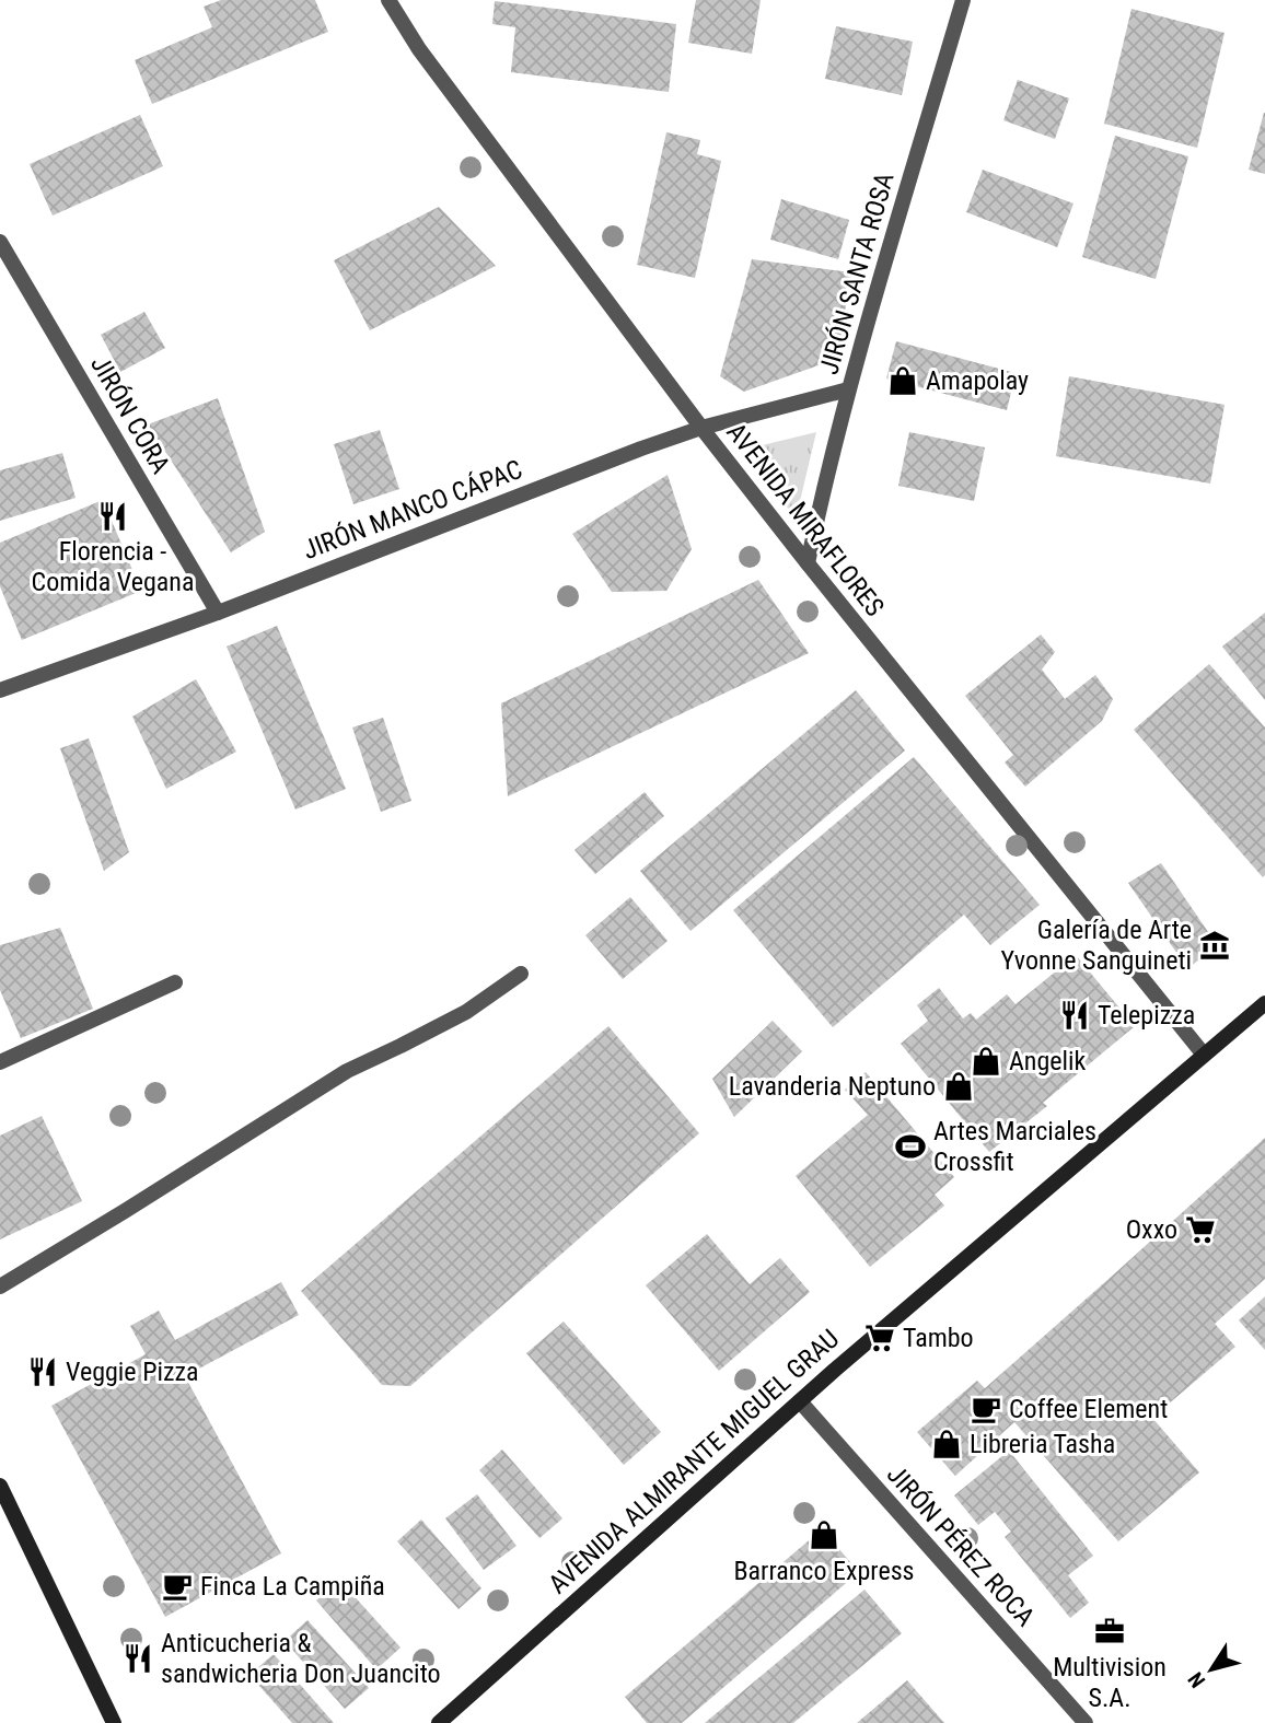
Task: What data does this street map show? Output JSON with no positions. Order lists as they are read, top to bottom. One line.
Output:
{"streets":{"main road":["AVENIDA ALMIRANTE MIGUEL GRAU"],"street":["JIRÓN SANTA ROSA","JIRÓN CORA","JIRÓN MANCO CÁPAC","AVENIDA MIRAFLORES","JIRÓN PÉREZ ROCA"]},"crossings":[["JIRÓN SANTA ROSA","JIRÓN MANCO CÁPAC"],["JIRÓN SANTA ROSA","AVENIDA MIRAFLORES"],["JIRÓN CORA","JIRÓN MANCO CÁPAC"],["JIRÓN MANCO CÁPAC","AVENIDA MIRAFLORES"],["AVENIDA MIRAFLORES","AVENIDA ALMIRANTE MIGUEL GRAU"],["AVENIDA ALMIRANTE MIGUEL GRAU","JIRÓN PÉREZ ROCA"]],"places":{"shop":["Amapolay","Angelik","Lavanderia Neptuno","Libreria Tasha","Barranco Express"],"restaurant":["Florencia - Comida Vegana","Telepizza","Veggie Pizza","Anticucheria & sandwicheria Don Juancito"],"museum":["Galería de Arte Yvonne Sanguineti"],"sports":["Artes Marciales Crossfit"],"supermarket":["Oxxo","Tambo"],"cafe":["Coffee Element","Finca La Campiña"],"office":["Multivision S.A."]},"north":"bottom left"}
